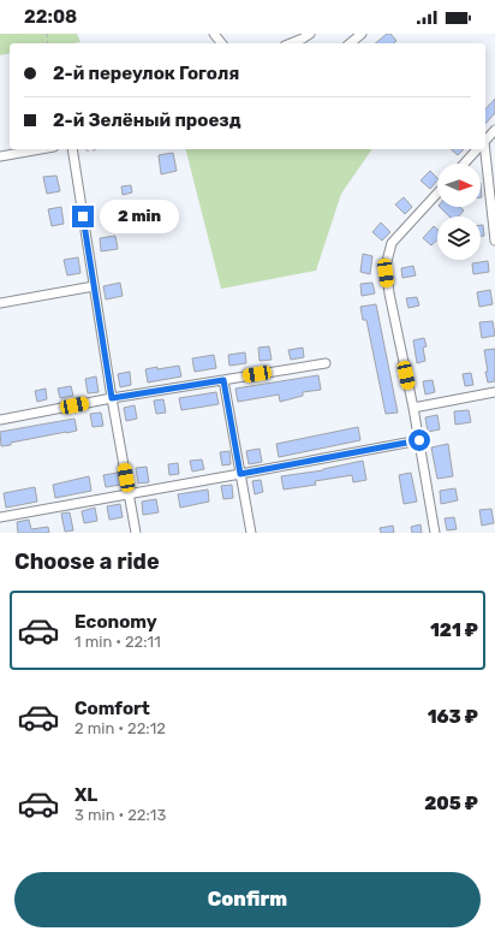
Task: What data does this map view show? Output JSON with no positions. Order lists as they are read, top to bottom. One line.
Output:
{"north":"right","page":{"status":"22:08","banner":["2-й переулок Гоголя","2-й Зелёный проезд"],"bubble":"2 min","heading":"Choose a ride","list":[{"name":"Economy","note":"1 min · 22:11","value":"121 ₽"},{"name":"Comfort","note":"2 min · 22:12","value":"163 ₽"},{"name":"XL","note":"3 min · 22:13","value":"205 ₽"}],"buttons":"Confirm"}}
